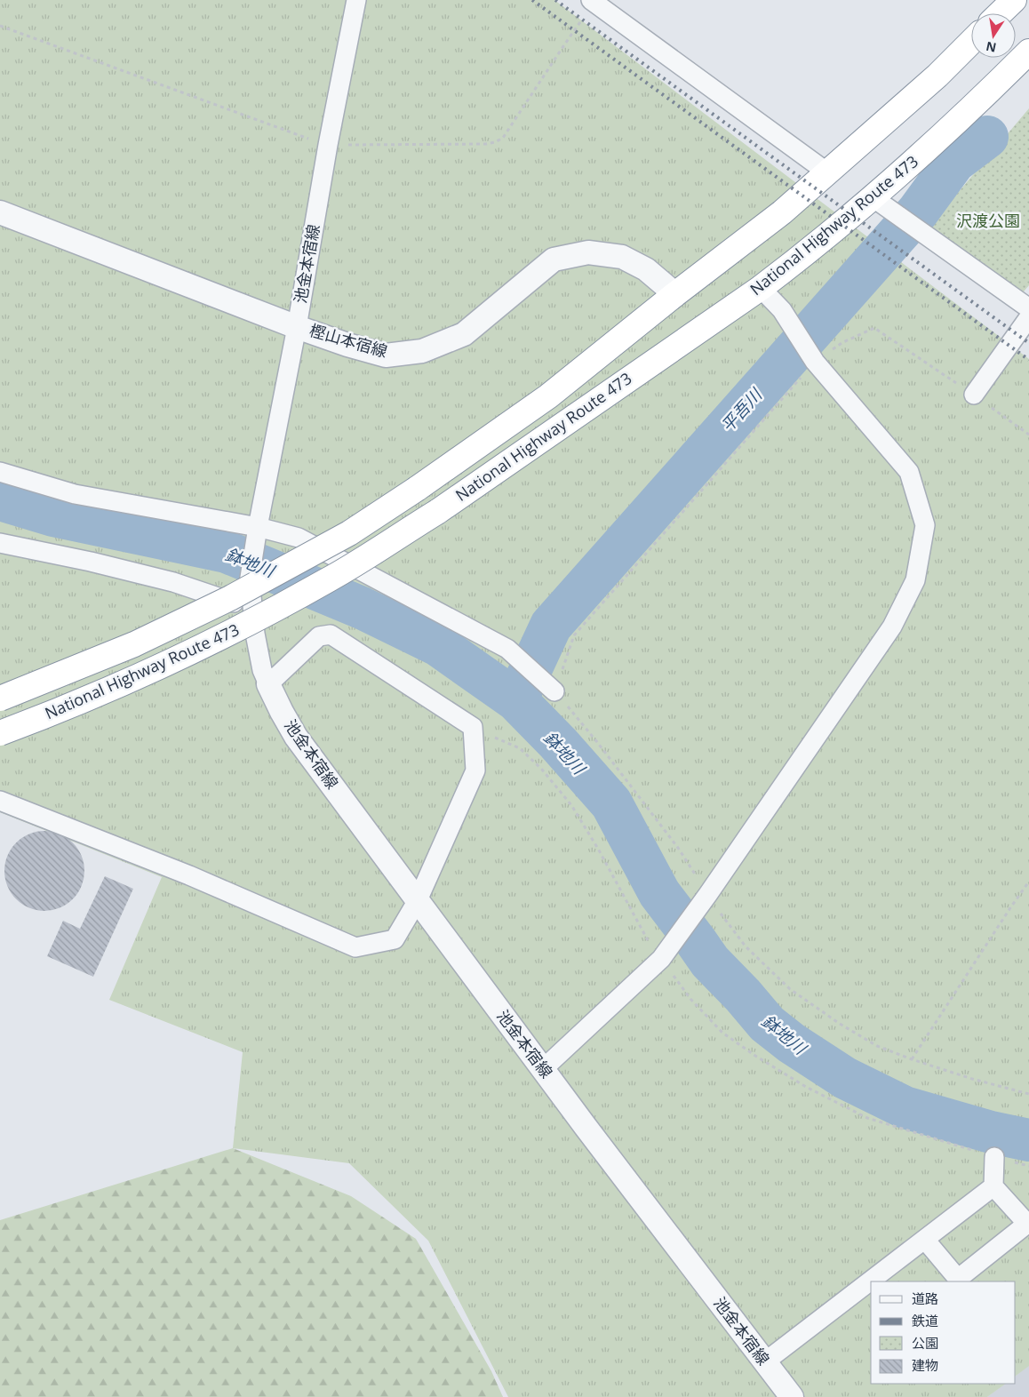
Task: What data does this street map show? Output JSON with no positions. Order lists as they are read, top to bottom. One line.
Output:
{"streets":{"highway":["National Highway Route 473"],"street":["池金本宿線","樫山本宿線"]},"crossings":[["National Highway Route 473","樫山本宿線"],["池金本宿線","樫山本宿線"]],"water":["平吾川","鉢地川"],"parks":["沢渡公園"],"legend":["道路","鉄道","公園","建物"],"north":"bottom"}
